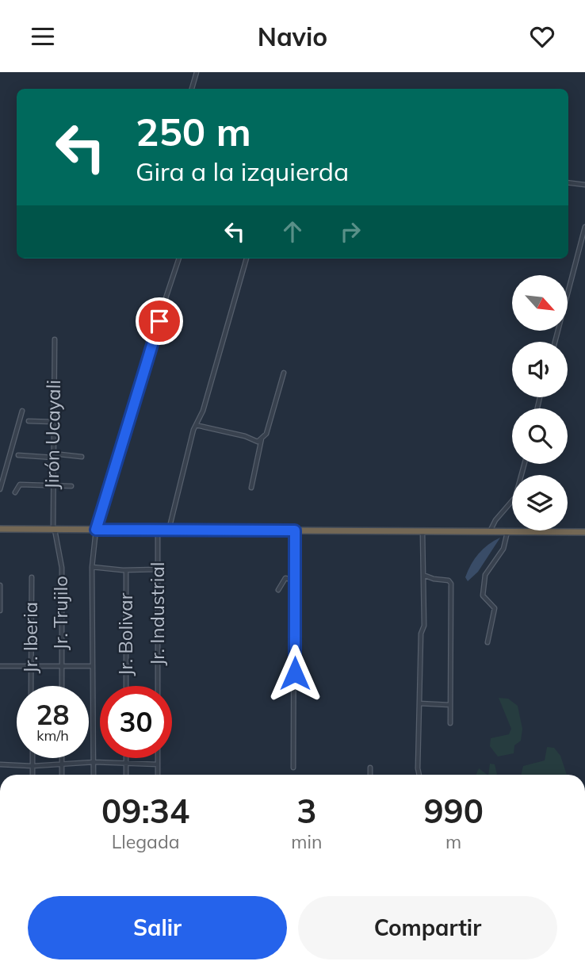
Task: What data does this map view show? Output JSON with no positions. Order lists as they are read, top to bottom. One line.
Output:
{"streets":{"street":["Jirón Ucayali","Jr. Trujilo","Jr. Industrial","Jr. Bolivar","Jr. Iberia"]},"crossings":[["Jirón Ucayali","Jr. Trujilo"]],"north":"bottom right","page":{"header":"Navio","turn":["250 m","Gira a la izquierda"],"speed":"28 km/h","limit":"30","eta":["09:34","Llegada","3","min","990","m"],"buttons":["Salir","Compartir"]}}
